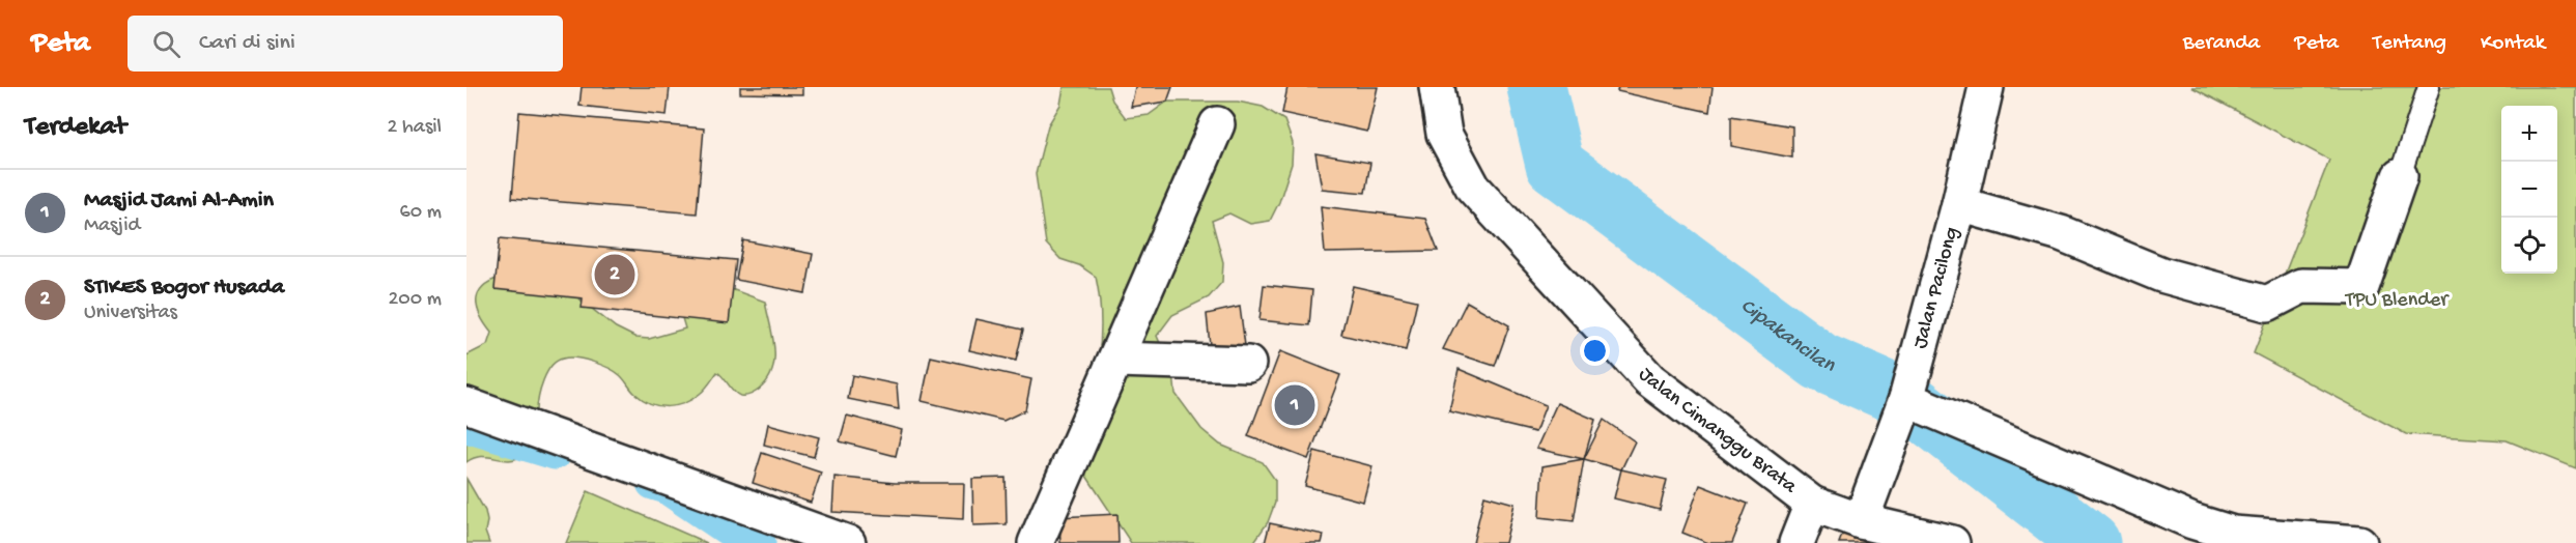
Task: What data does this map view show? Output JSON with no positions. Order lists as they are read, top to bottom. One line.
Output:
{"streets":{"street":["Jalan Pacilong","Jalan Cimanggu Brata"]},"crossings":[["Jalan Pacilong","Jalan Cimanggu Brata"]],"water":["Cipakancilan"],"parks":["TPU Blender"],"page":{"header":"Peta","search":"Cari di sini","nav":["Beranda","Peta","Tentang","Kontak"],"heading":["Terdekat","2 hasil"],"map_buttons":["+","−"],"list":[{"mark":"1","name":"Masjid Jami Al-Amin","note":"Masjid","value":"60 m"},{"mark":"2","name":"STIKES Bogor Husada","note":"Universitas","value":"200 m"}],"pins":["2","1"]}}
